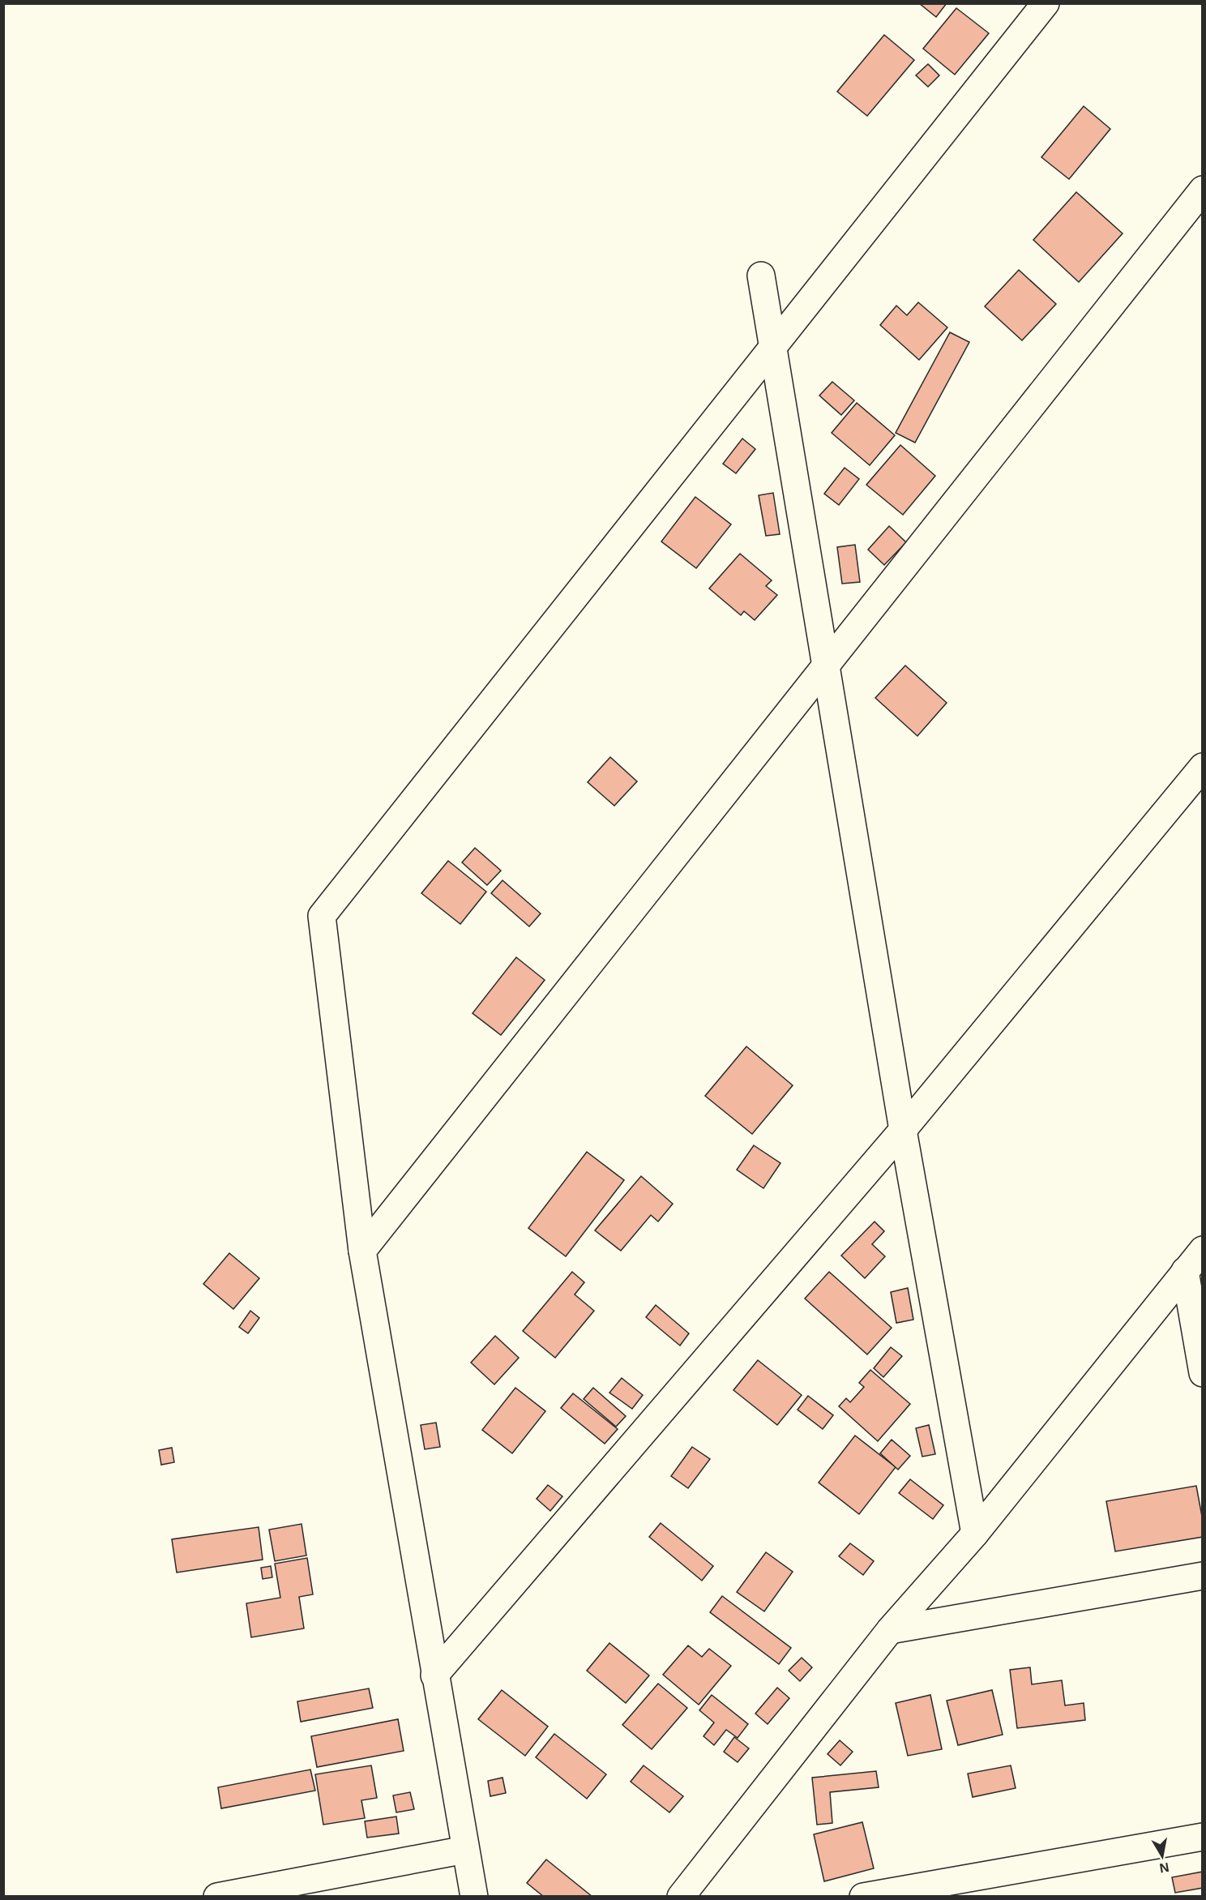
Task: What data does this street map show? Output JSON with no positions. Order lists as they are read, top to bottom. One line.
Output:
{"north":"bottom"}
